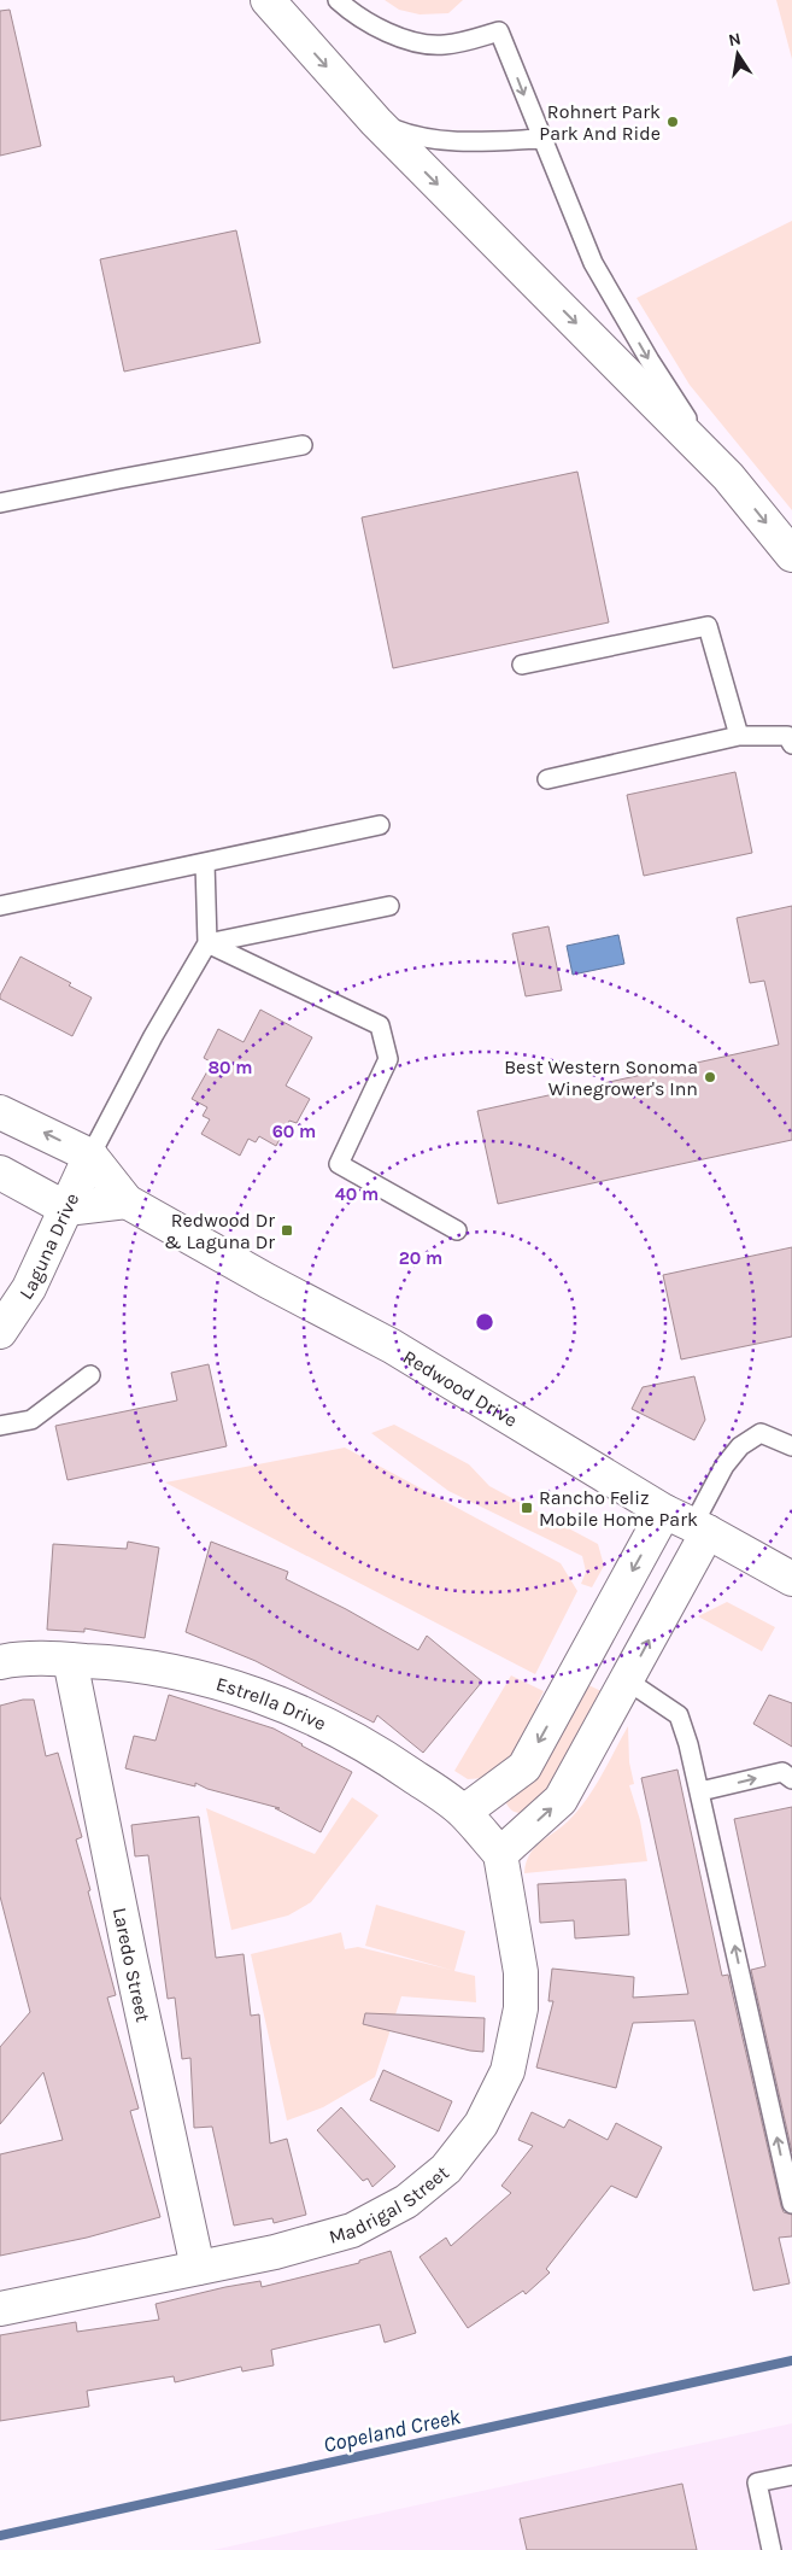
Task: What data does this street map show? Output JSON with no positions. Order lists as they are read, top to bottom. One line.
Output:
{"streets":{"main road":["Laguna Drive","Redwood Drive","Estrella Drive","Laredo Street","Madrigal Street"]},"crossings":[["Laguna Drive","Redwood Drive"],["Estrella Drive","Laredo Street"],["Estrella Drive","Madrigal Street"],["Laredo Street","Madrigal Street"]],"water":["Copeland Creek"],"places":{"other":["Rohnert Park Park And Ride","Best Western Sonoma Winegrower's Inn"],"transit":["Redwood Dr & Laguna Dr","Rancho Feliz Mobile Home Park"]},"north":"top","rings":["80 m","60 m","40 m","20 m"]}
